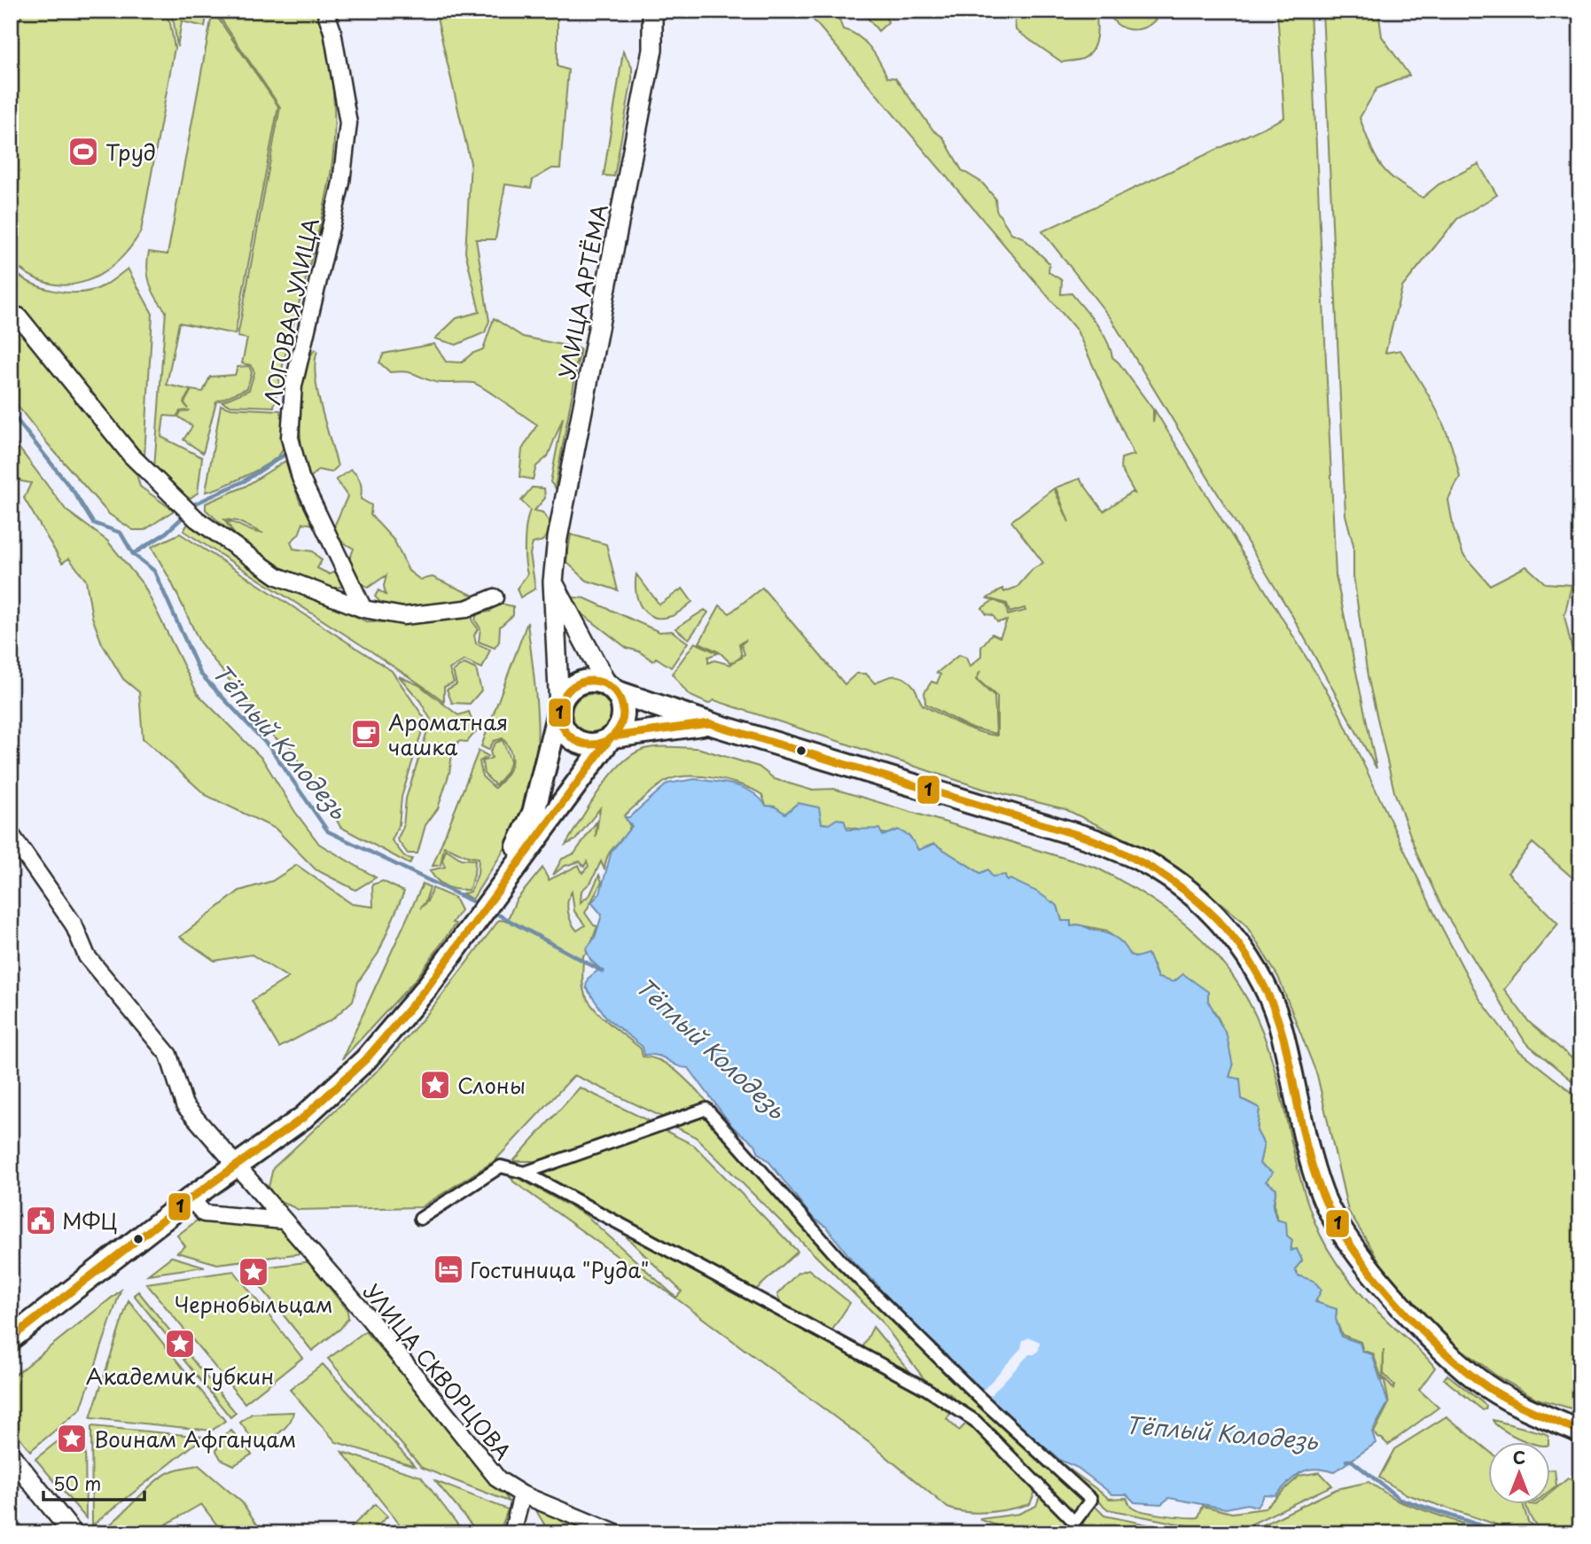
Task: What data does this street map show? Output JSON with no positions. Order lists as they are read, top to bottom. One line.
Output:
{"streets":{"street":["УЛИЦА АРТЁМА","ЛОГОВАЯ УЛИЦА","УЛИЦА СКВОРЦОВА"]},"water":["Тёплый Колодезь"],"places":{"sports":["Труд"],"cafe":["Ароматная чашка"],"place":["Слоны","Чернобыльцам","Академик Губкин","Воинам Афганцам"],"public building":["МФЦ"],"hotel":["Гостиница \"Руда\""]},"lines":["transit line 1"],"scale_bar":"50 m","north":"top"}
